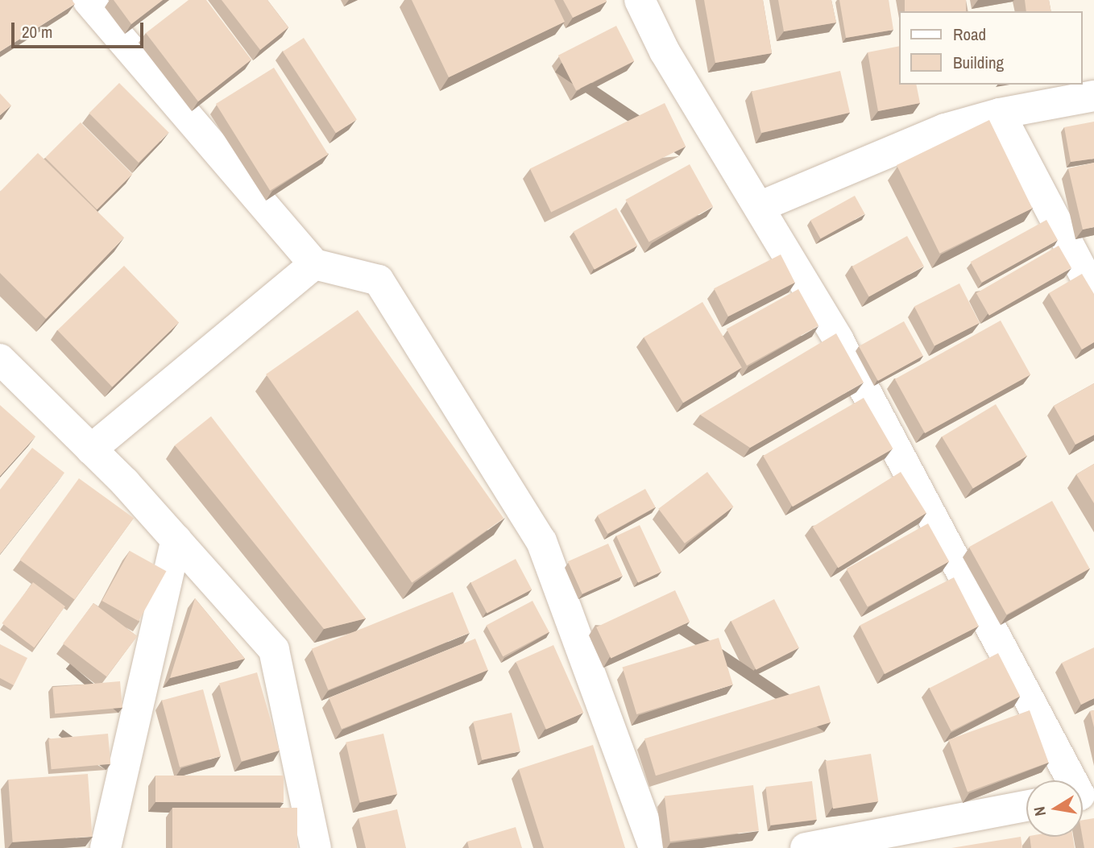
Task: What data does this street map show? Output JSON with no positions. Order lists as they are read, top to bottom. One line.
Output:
{"legend":["Road","Building"],"scale_bar":"20 m","north":"left"}
